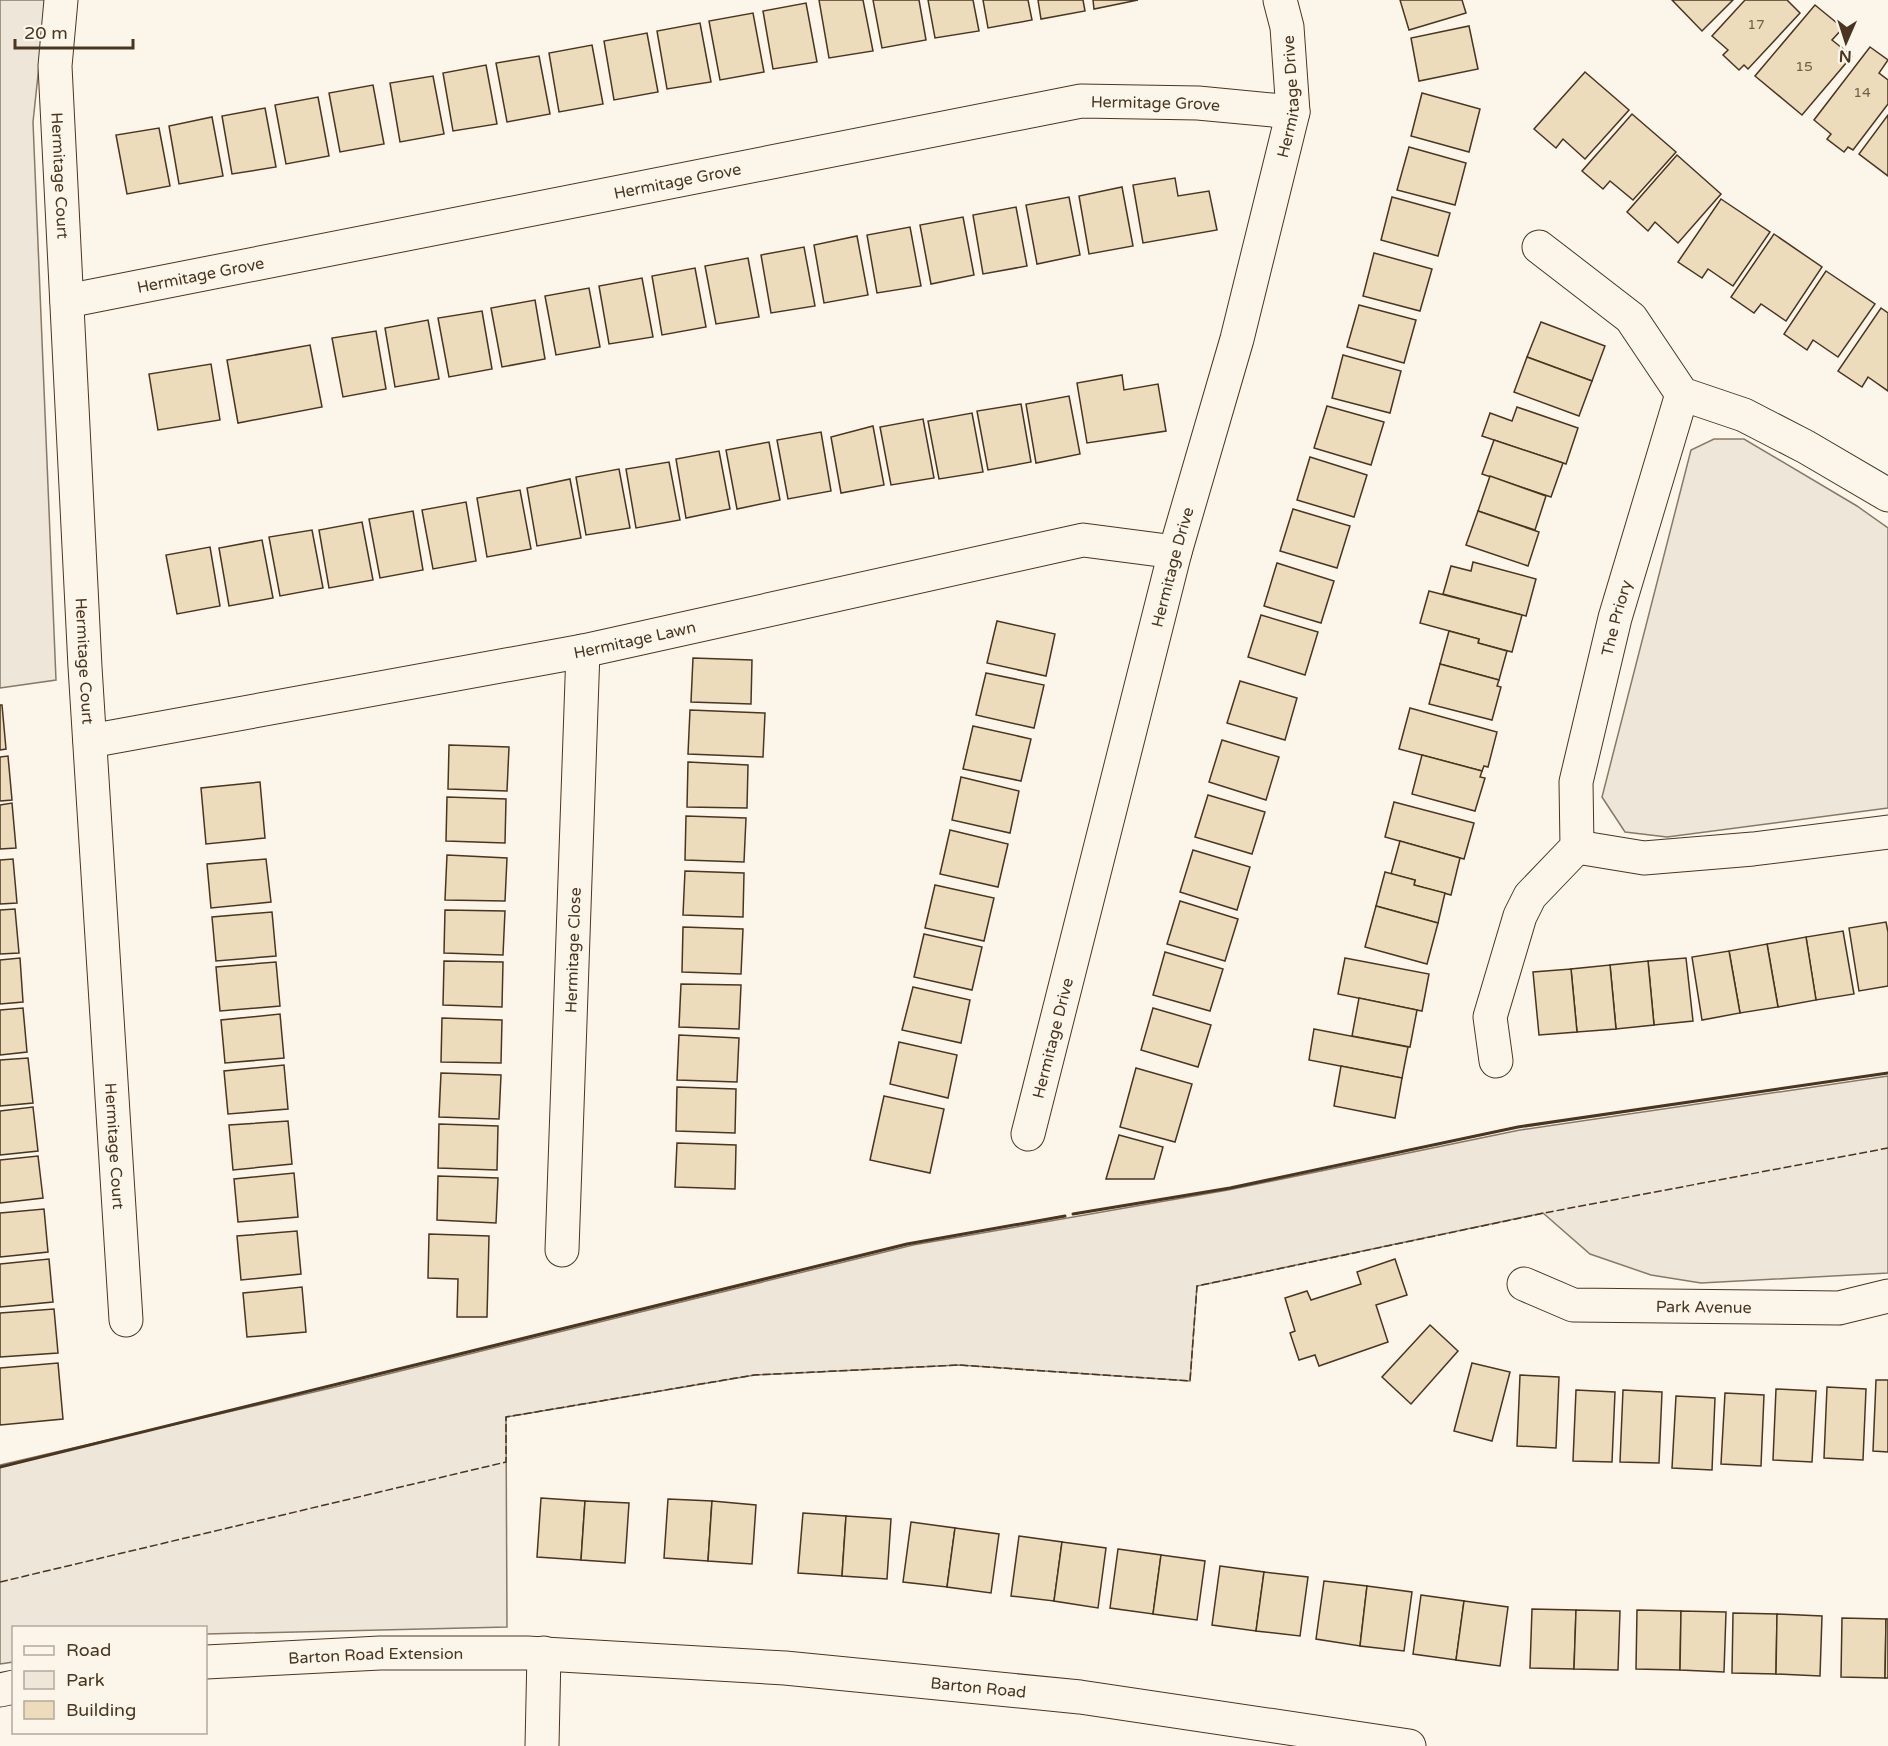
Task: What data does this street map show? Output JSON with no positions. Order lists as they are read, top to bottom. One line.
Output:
{"streets":{"street":["Hermitage Drive","Hermitage Grove","Hermitage Court","The Priory","Hermitage Lawn","Hermitage Close","Park Avenue","Barton Road Extension","Barton Road"]},"crossings":[["Hermitage Drive","Hermitage Grove"],["Hermitage Drive","Hermitage Lawn"],["Hermitage Grove","Hermitage Court"],["Hermitage Court","Hermitage Lawn"],["Hermitage Lawn","Hermitage Close"],["Barton Road Extension","Barton Road"]],"house_numbers":["17","15","14"],"legend":["Road","Park","Building"],"scale_bar":"20 m","north":"bottom"}
